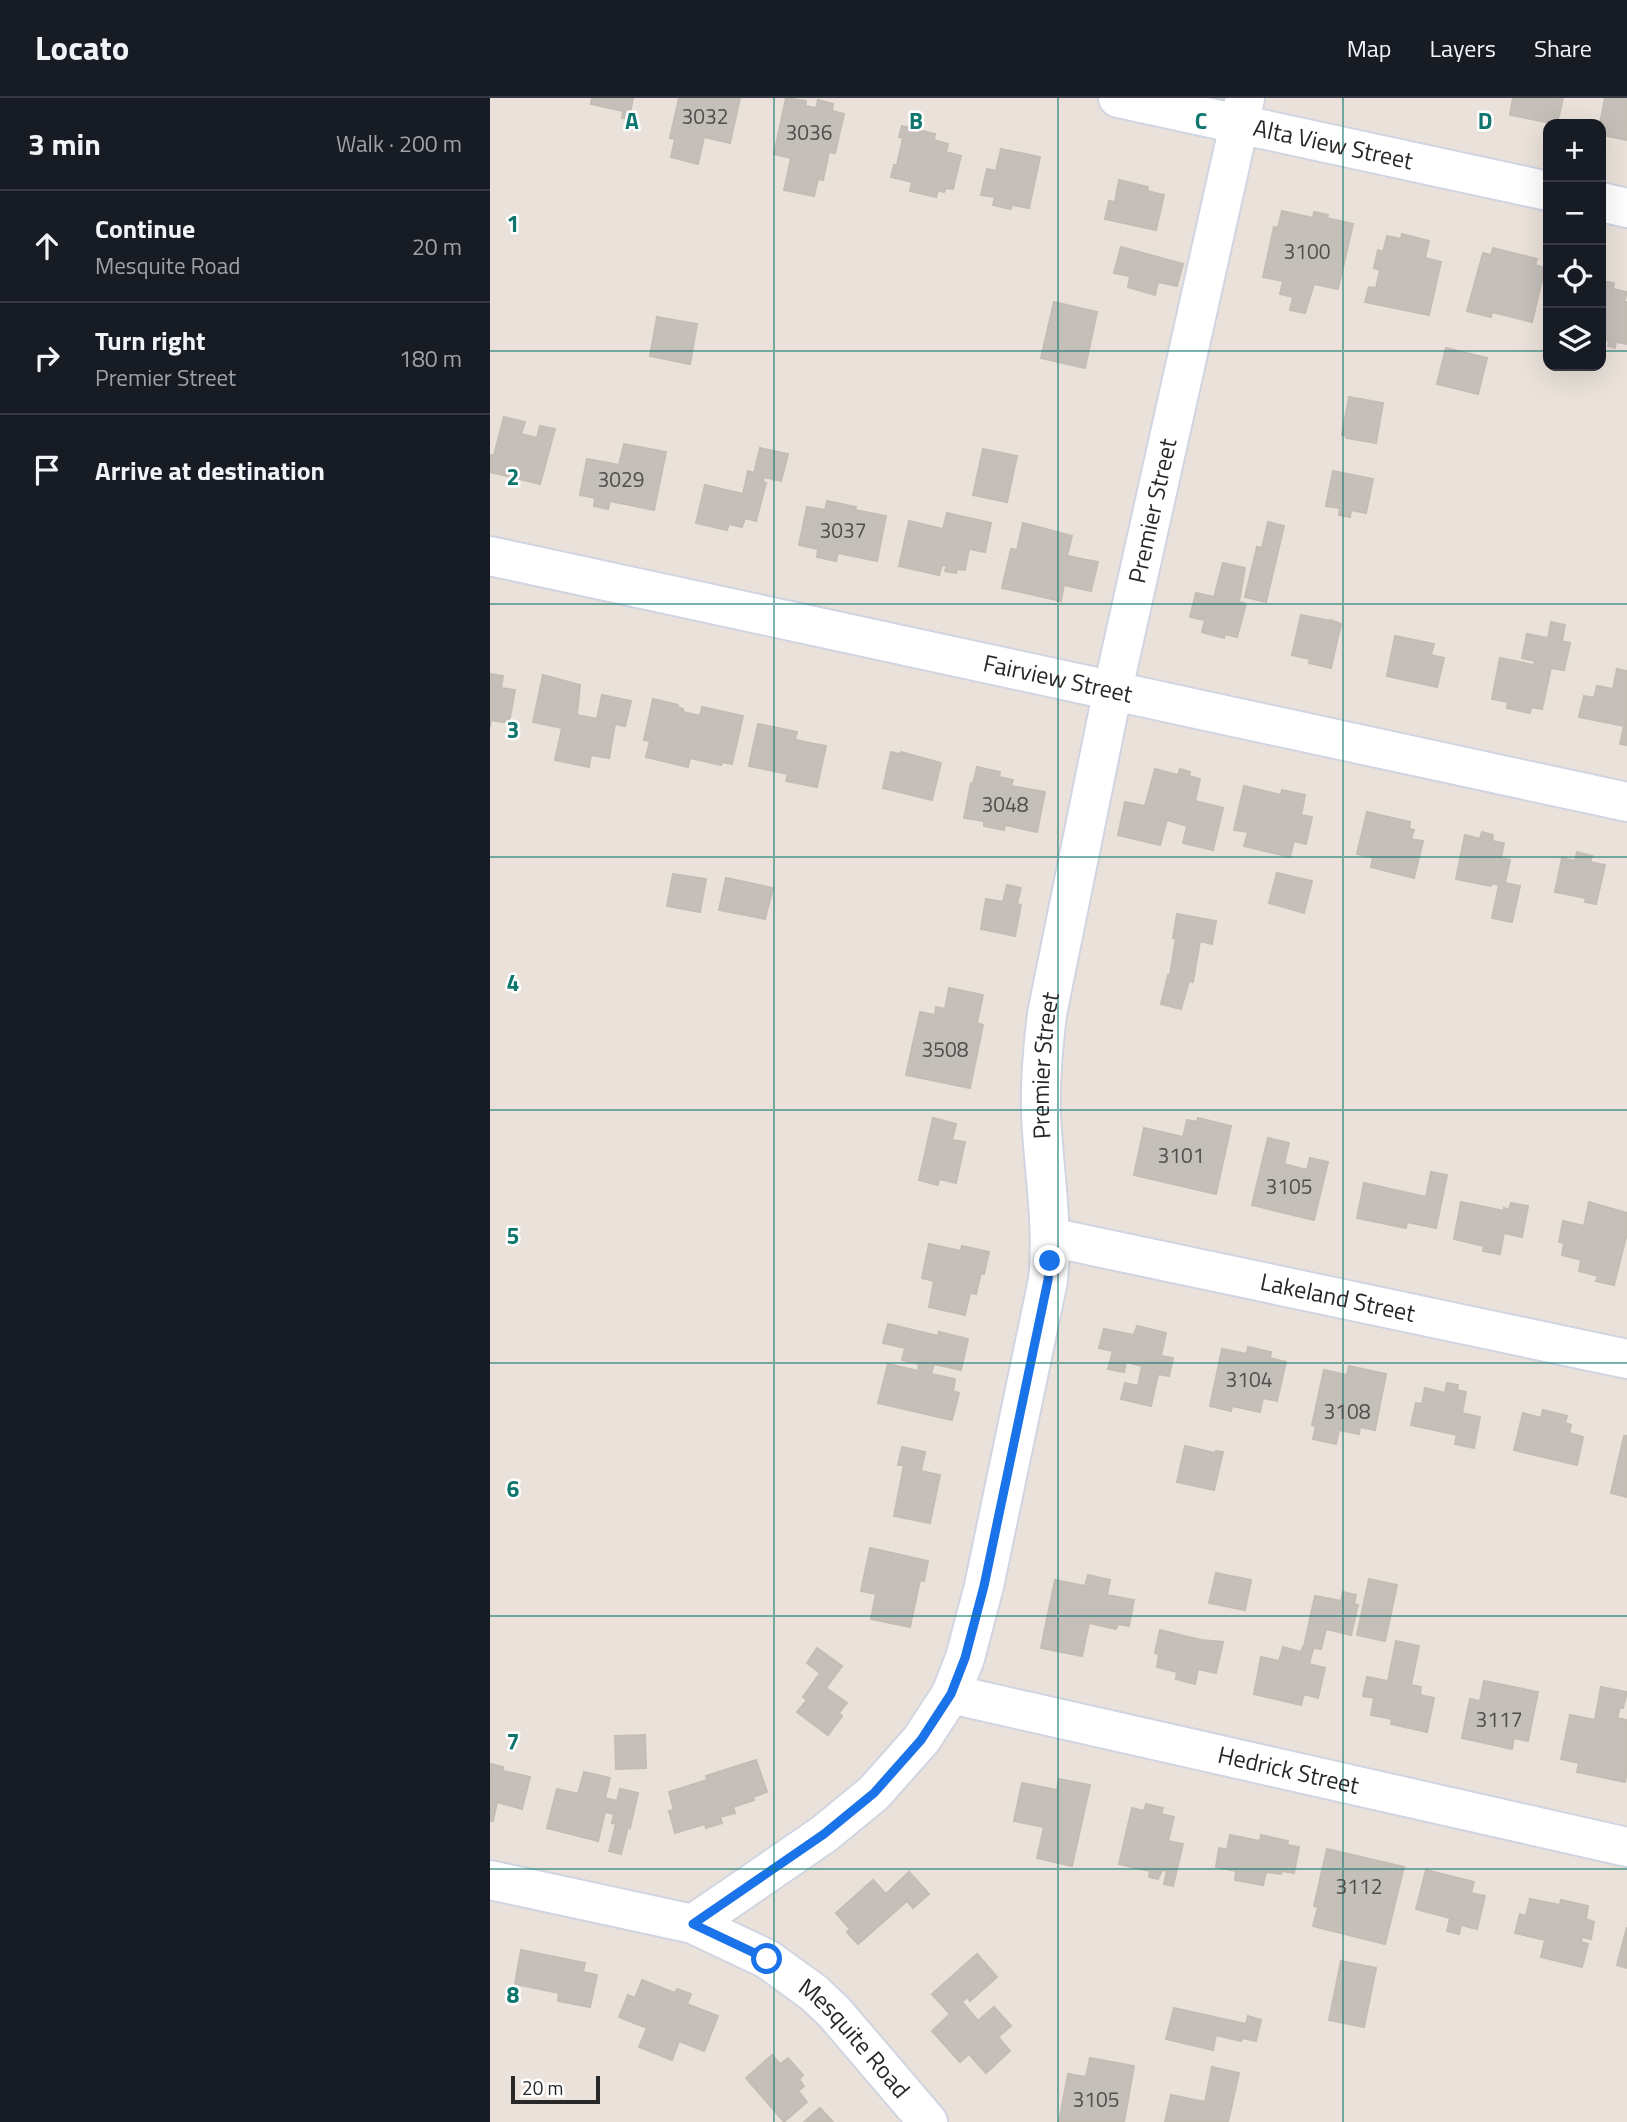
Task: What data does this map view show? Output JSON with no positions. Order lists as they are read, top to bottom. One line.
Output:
{"streets":{"street":["Alta View Street","Premier Street","Fairview Street","Lakeland Street","Hedrick Street","Mesquite Road"]},"crossings":[["Alta View Street","Premier Street"],["Premier Street","Fairview Street"],["Premier Street","Lakeland Street"],["Premier Street","Hedrick Street"],["Premier Street","Mesquite Road"]],"house_numbers":["3032","3036","3100","3029","3037","3048","3508","3101","3105","3104","3108","3117","3112","3105"],"scale_bar":"20 m","page":{"header":"Locato","nav":["Map","Layers","Share"],"heading":["3 min","Walk · 200 m"],"map_buttons":["+","−"],"list":[["Continue","Mesquite Road","20 m"],["Turn right","Premier Street","180 m"],"Arrive at destination"],"scale":"20 m"},"grid":{"columns":["A","B","C","D"],"rows":["1","2","3","4","5","6","7","8"]}}
